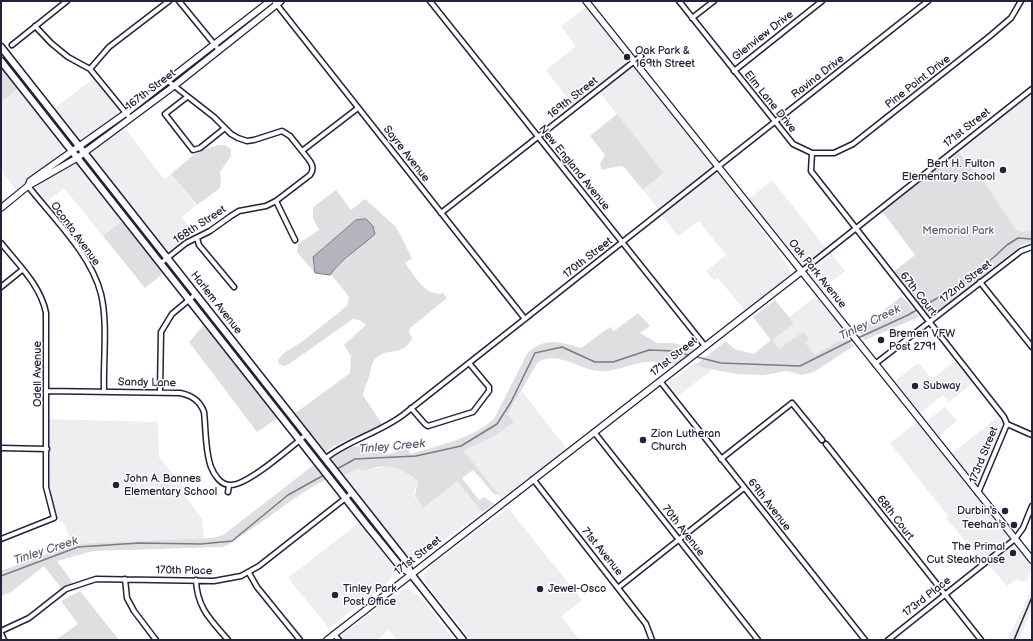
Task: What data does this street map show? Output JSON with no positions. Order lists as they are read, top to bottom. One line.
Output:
{"streets":{"main road":["Harlem Avenue"],"street":["Glenview Drive","Ravina Drive","Pine Point Drive","167th Street","169th Street","Elm Lane Drive","171st Street","Sayre Avenue","New England Avenue","168th Street","Oconto Avenue","170th Street","Oak Park Avenue","172nd Street","67th Court","Odell Avenue","Sandy Lane","173rd Street","69th Avenue","68th Court","70th Avenue","71st Avenue","170th Place","173rd Place"]},"crossings":[["Glenview Drive","Elm Lane Drive"],["Ravina Drive","Elm Lane Drive"],["Ravina Drive","170th Street"],["Ravina Drive","Oak Park Avenue"],["Pine Point Drive","Elm Lane Drive"],["167th Street","Sayre Avenue"],["167th Street","Oconto Avenue"],["167th Street","Harlem Avenue"],["169th Street","Sayre Avenue"],["169th Street","New England Avenue"],["169th Street","Oak Park Avenue"],["171st Street","New England Avenue"],["171st Street","Oak Park Avenue"],["171st Street","67th Court"],["171st Street","Harlem Avenue"],["171st Street","69th Avenue"],["171st Street","70th Avenue"],["171st Street","71st Avenue"],["Sayre Avenue","170th Street"],["New England Avenue","170th Street"],["168th Street","Harlem Avenue"],["Oconto Avenue","Sandy Lane"],["170th Street","Oak Park Avenue"],["170th Street","Harlem Avenue"],["Oak Park Avenue","172nd Street"],["Oak Park Avenue","173rd Street"],["Oak Park Avenue","173rd Place"],["172nd Street","67th Court"],["67th Court","173rd Street"],["Harlem Avenue","170th Place"],["Odell Avenue","Sandy Lane"],["68th Court","173rd Place"]],"water":["Tinley Creek"],"parks":["Memorial Park"],"places":["Oak Park & 169th Street","Bert H. Fulton Elementary School","Bremen VFW Post 2791","Subway","Zion Lutheran Church","John A. Bannes Elementary School","Durbin's","Teehan's","The Primal Cut Steakhouse","Jewel-Osco","Tinley Park Post Office"]}
